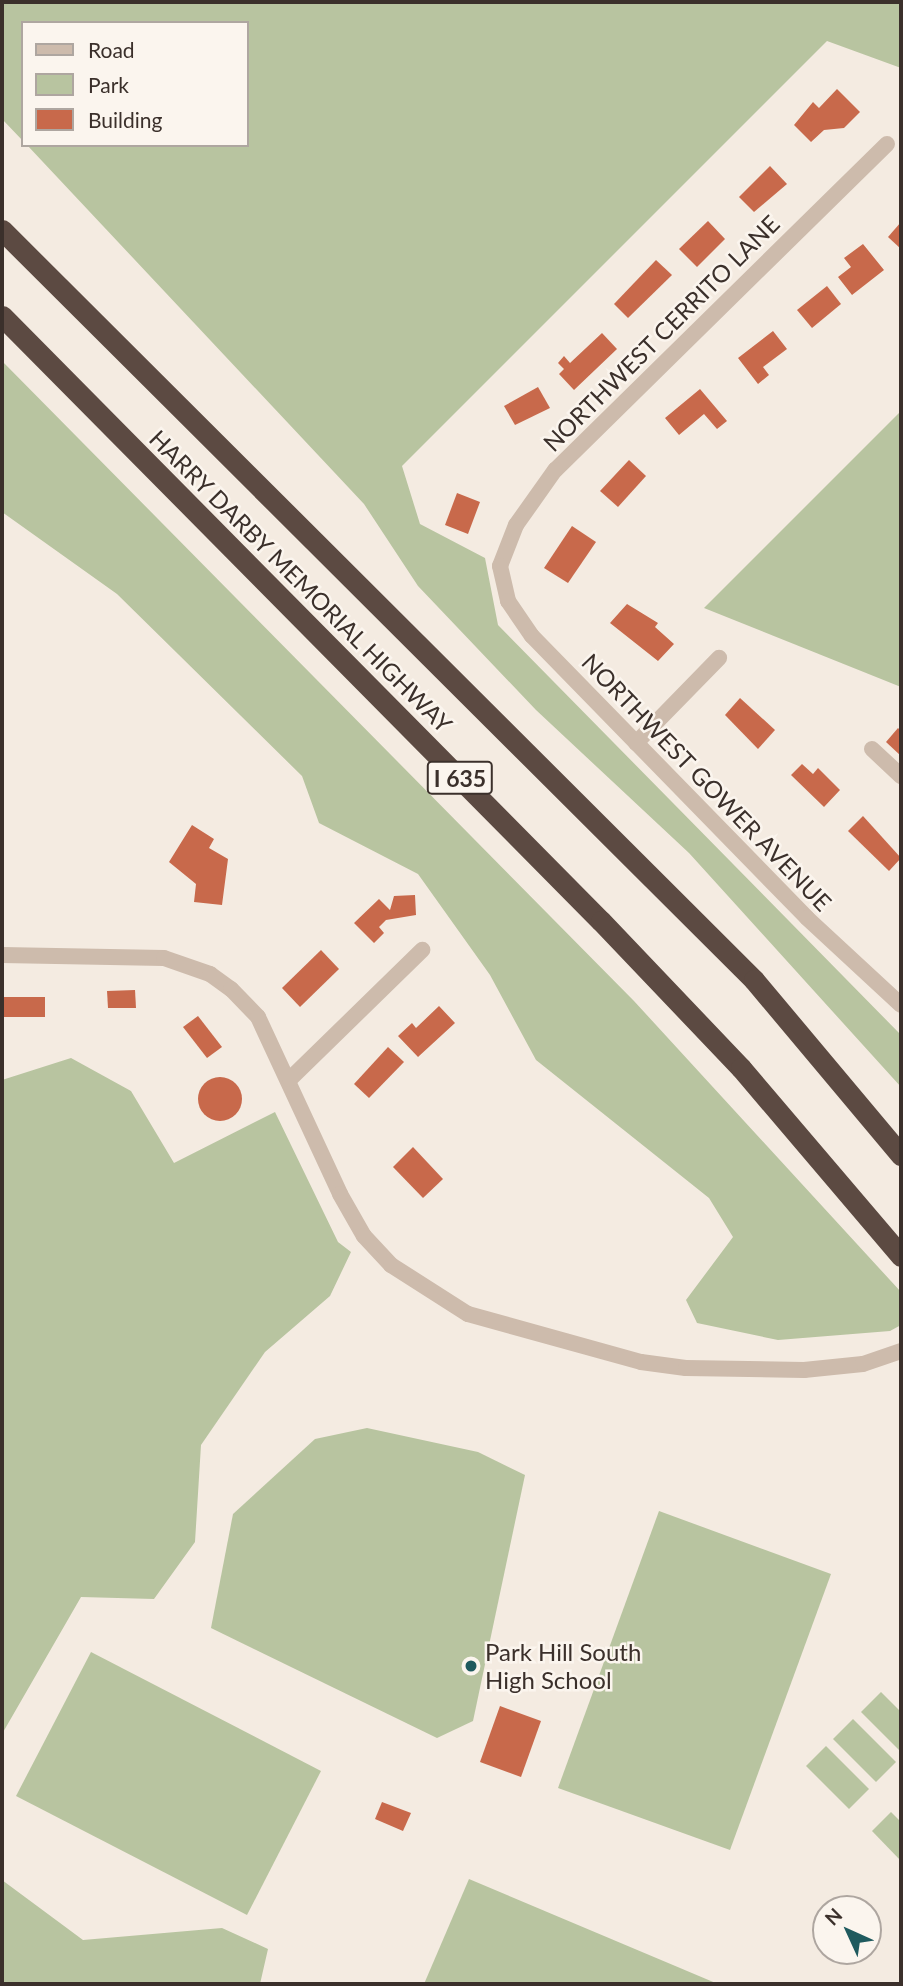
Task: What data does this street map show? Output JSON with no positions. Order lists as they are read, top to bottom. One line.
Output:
{"streets":{"highway":["HARRY DARBY MEMORIAL HIGHWAY","I 635"],"street":["NORTHWEST CERRITO LANE","NORTHWEST GOWER AVENUE"]},"crossings":[["NORTHWEST CERRITO LANE","NORTHWEST GOWER AVENUE"]],"places":["Park Hill South High School"],"legend":["Road","Park","Building"],"north":"top left"}
